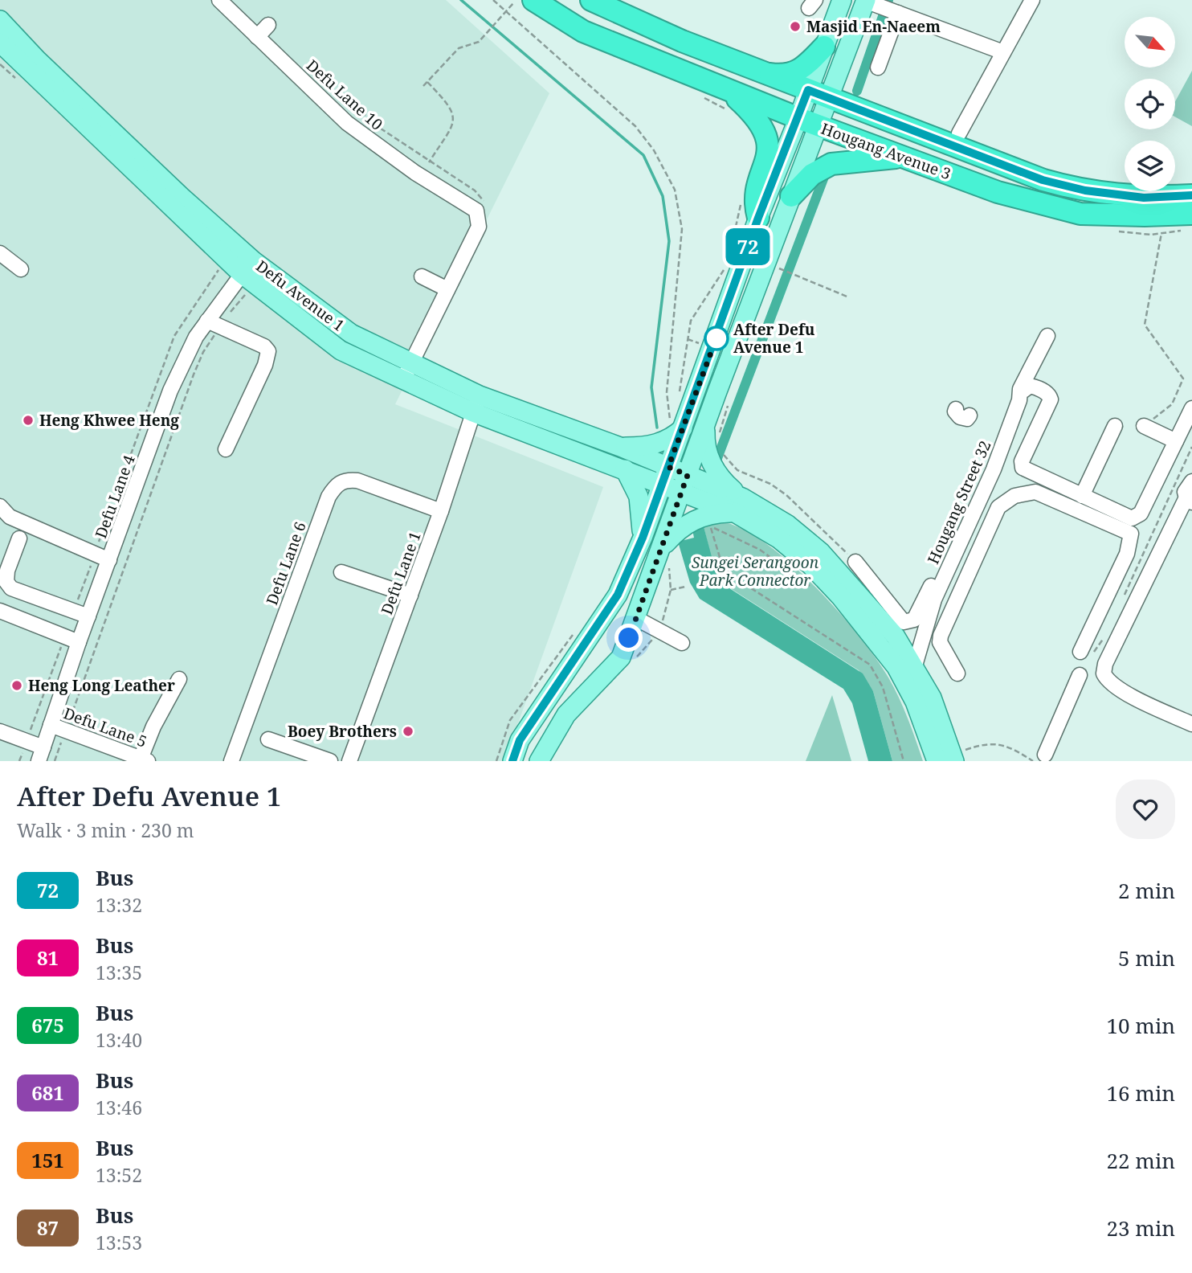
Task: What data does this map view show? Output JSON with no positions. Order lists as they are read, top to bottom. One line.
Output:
{"streets":{"highway":["Hougang Avenue 3"],"main road":["Defu Avenue 1"],"street":["Defu Lane 10","Defu Lane 4","Hougang Street 32","Defu Lane 6","Defu Lane 1","Defu Lane 5"]},"crossings":[["Defu Avenue 1","Defu Lane 4"],["Defu Avenue 1","Defu Lane 1"],["Defu Lane 4","Defu Lane 5"],["Defu Lane 6","Defu Lane 1"]],"parks":["Sungei Serangoon Park Connector"],"places":["Masjid En-Naeem","After Defu Avenue 1","Heng Khwee Heng","Heng Long Leather","Boey Brothers"],"lines":["bus line 72"],"north":"bottom right","page":{"on_map":"72","heading":["After Defu Avenue 1","Walk · 3 min · 230 m"],"list":[{"mark":"72","name":"Bus","note":"13:32","value":"2 min"},{"mark":"81","name":"Bus","note":"13:35","value":"5 min"},{"mark":"675","name":"Bus","note":"13:40","value":"10 min"},{"mark":"681","name":"Bus","note":"13:46","value":"16 min"},{"mark":"151","name":"Bus","note":"13:52","value":"22 min"},{"mark":"87","name":"Bus","note":"13:53","value":"23 min"}]}}
